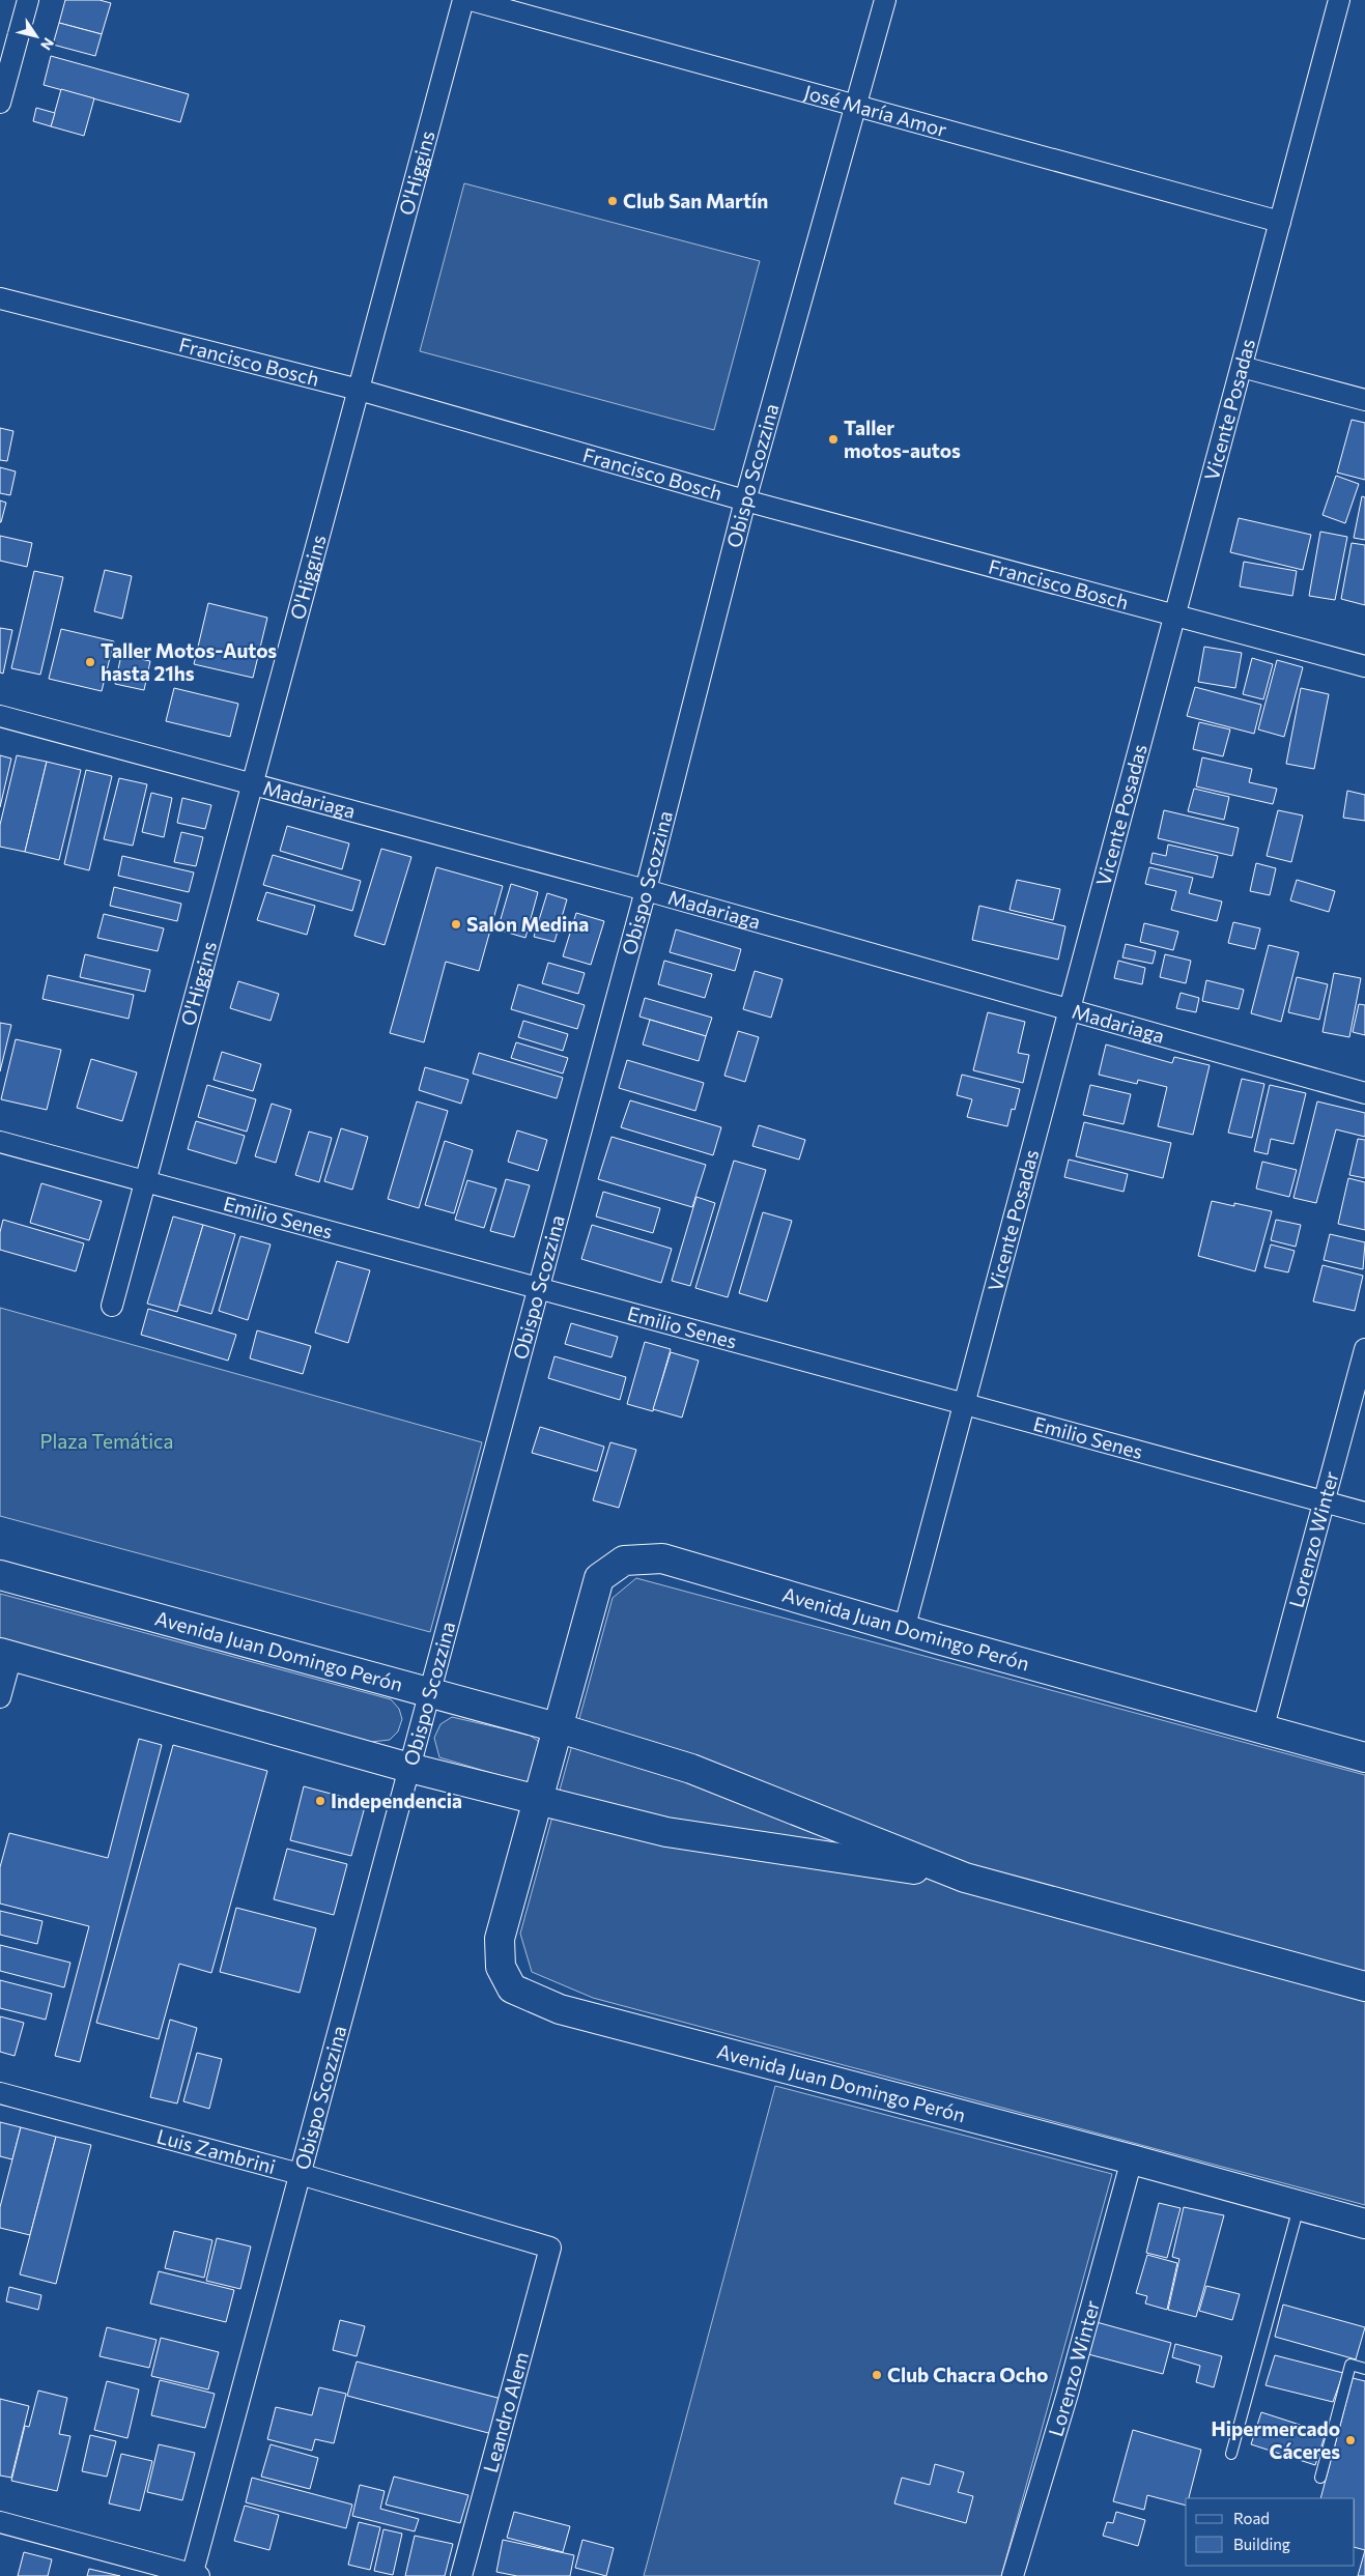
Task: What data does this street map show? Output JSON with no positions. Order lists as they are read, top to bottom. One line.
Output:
{"streets":{"main road":["Avenida Juan Domingo Perón"],"street":["José María Amor","O'Higgins","Francisco Bosch","Vicente Posadas","Obispo Scozzina","Madariaga","Emilio Senes","Lorenzo Winter","Luis Zambrini","Leandro Alem"]},"crossings":[["José María Amor","Vicente Posadas"],["José María Amor","Obispo Scozzina"],["O'Higgins","Francisco Bosch"],["O'Higgins","Madariaga"],["O'Higgins","Emilio Senes"],["Francisco Bosch","Vicente Posadas"],["Francisco Bosch","Obispo Scozzina"],["Vicente Posadas","Madariaga"],["Vicente Posadas","Emilio Senes"],["Vicente Posadas","Avenida Juan Domingo Perón"],["Obispo Scozzina","Madariaga"],["Obispo Scozzina","Emilio Senes"],["Obispo Scozzina","Avenida Juan Domingo Perón"],["Obispo Scozzina","Luis Zambrini"],["Emilio Senes","Lorenzo Winter"],["Lorenzo Winter","Avenida Juan Domingo Perón"],["Luis Zambrini","Leandro Alem"]],"parks":["Plaza Temática"],"places":["Club San Martín","Taller motos-autos","Taller Motos-Autos hasta 21hs","Salon Medina","Independencia","Club Chacra Ocho","Hipermercado Cáceres"],"legend":["Road","Building"],"north":"bottom right"}
